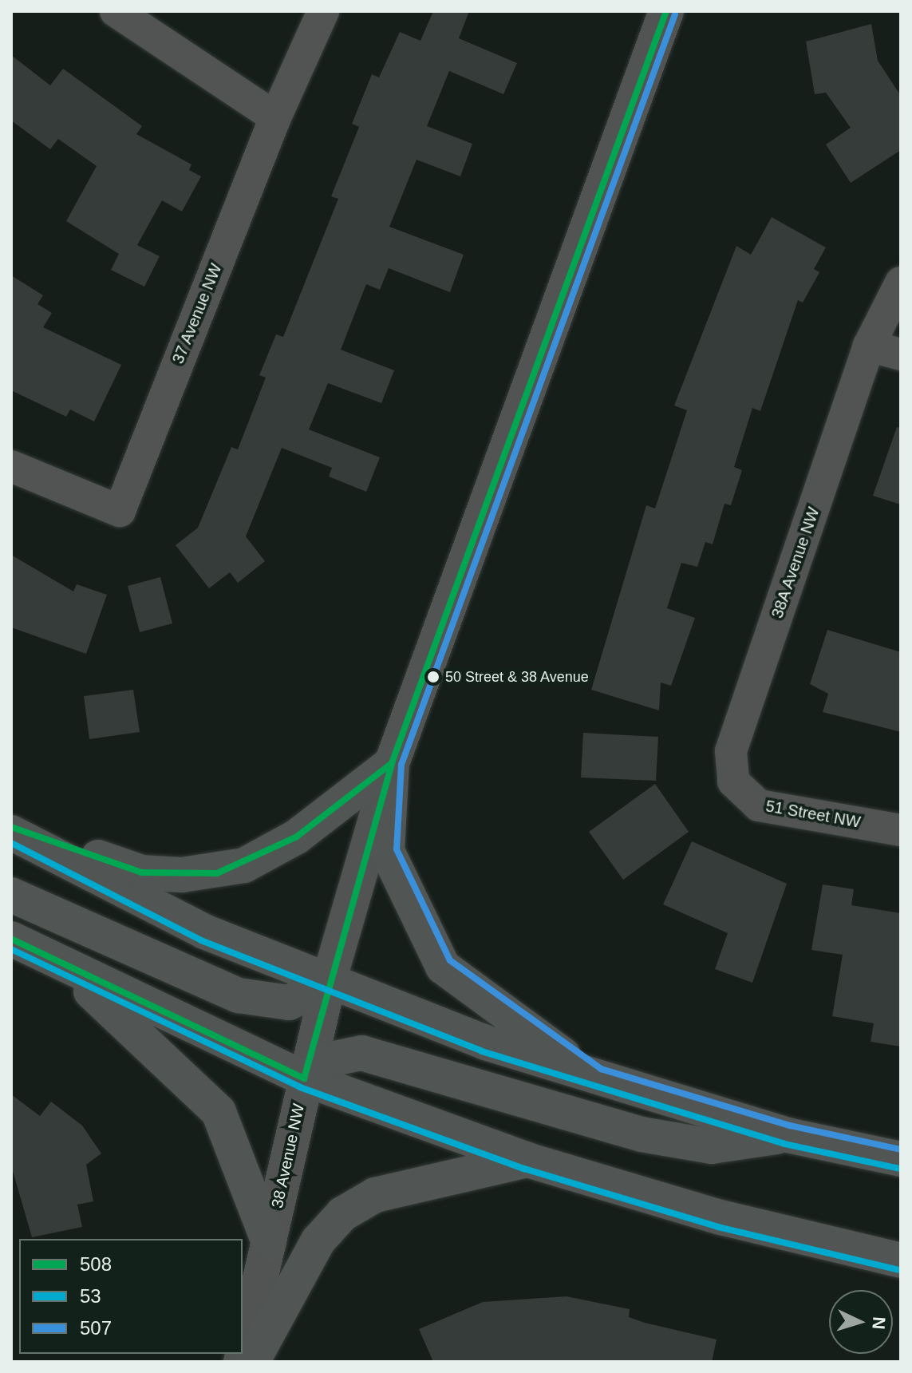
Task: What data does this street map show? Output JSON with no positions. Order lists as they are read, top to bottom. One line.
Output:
{"streets":{"street":["37 Avenue NW","38A Avenue NW","51 Street NW","38 Avenue NW"]},"crossings":[["38A Avenue NW","51 Street NW"]],"places":["50 Street & 38 Avenue"],"lines":["transit line 508","transit line 507","transit line 53"],"legend":["508","53","507"],"north":"right"}
